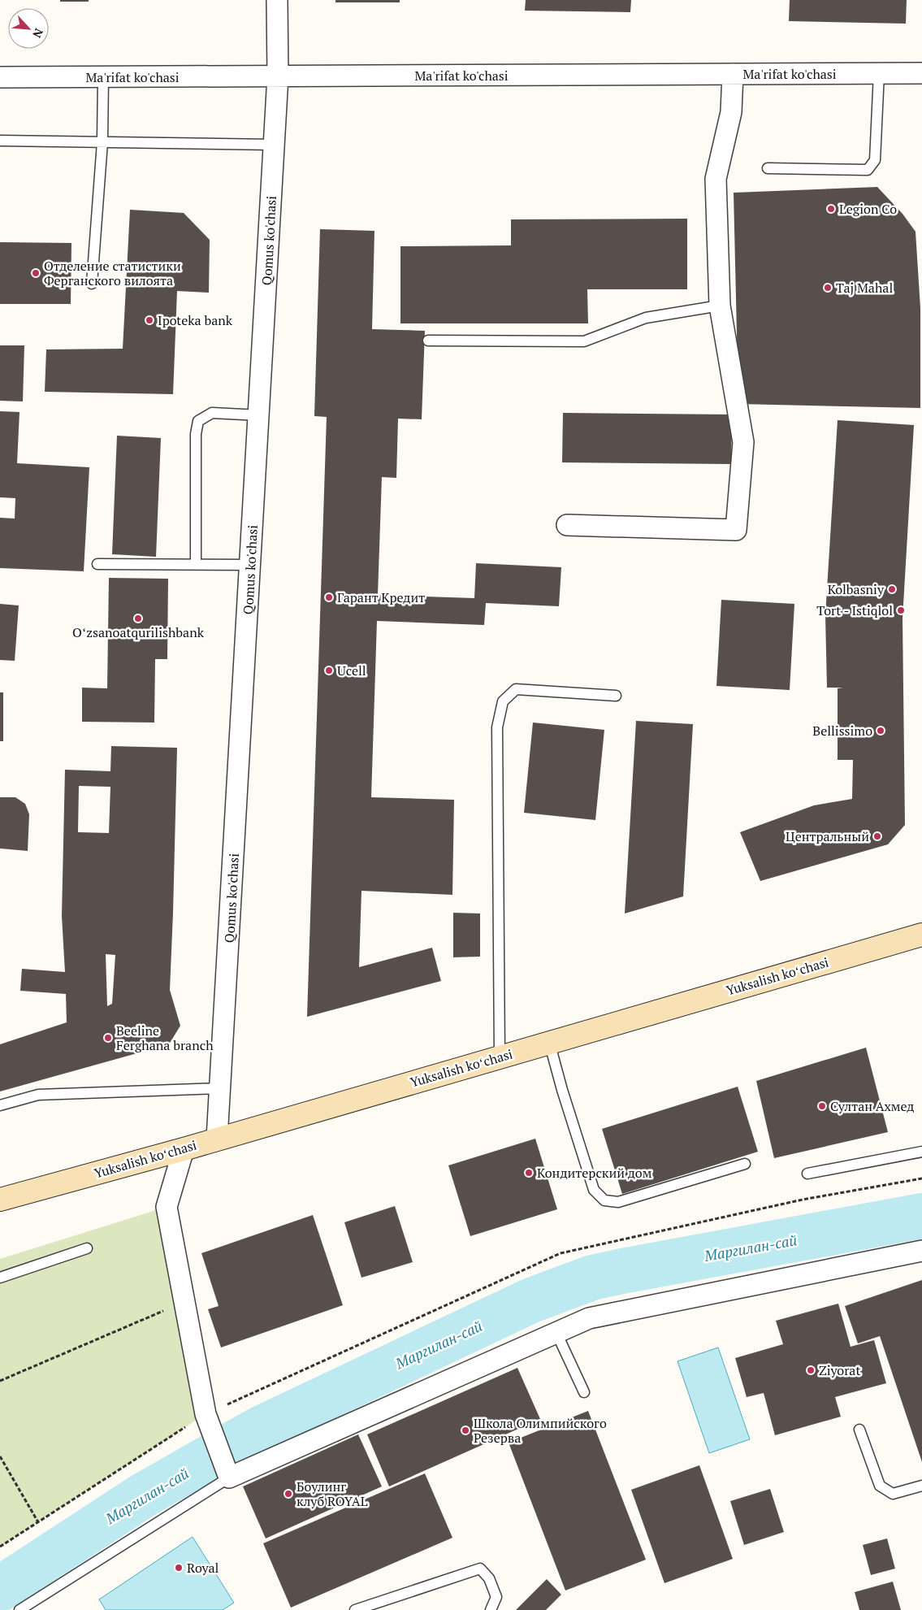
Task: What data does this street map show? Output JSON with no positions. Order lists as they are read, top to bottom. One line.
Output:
{"streets":{"main road":["Yuksalish koʻchasi"],"street":["Ma'rifat ko'chasi","Qomus ko'chasi"]},"crossings":[["Ma'rifat ko'chasi","Qomus ko'chasi"],["Qomus ko'chasi","Yuksalish koʻchasi"]],"water":["Маргилан-сай"],"places":["Legion Co","Отделение статистики Ферганского вилоята","Taj Mahal","Ipoteka bank","Kolbasniy","Гарант Кредит","Tort - Istiqlol","Oʻzsanoatqurilishbank","Ucell","Bellissimo","Центральный","Beeline Ferghana branch","Султан Ахмед","Кондитерский дом","Ziyorat","Школа Олимпийского Резерва","Боулинг клуб ROYAL","Royal"],"north":"bottom right"}
